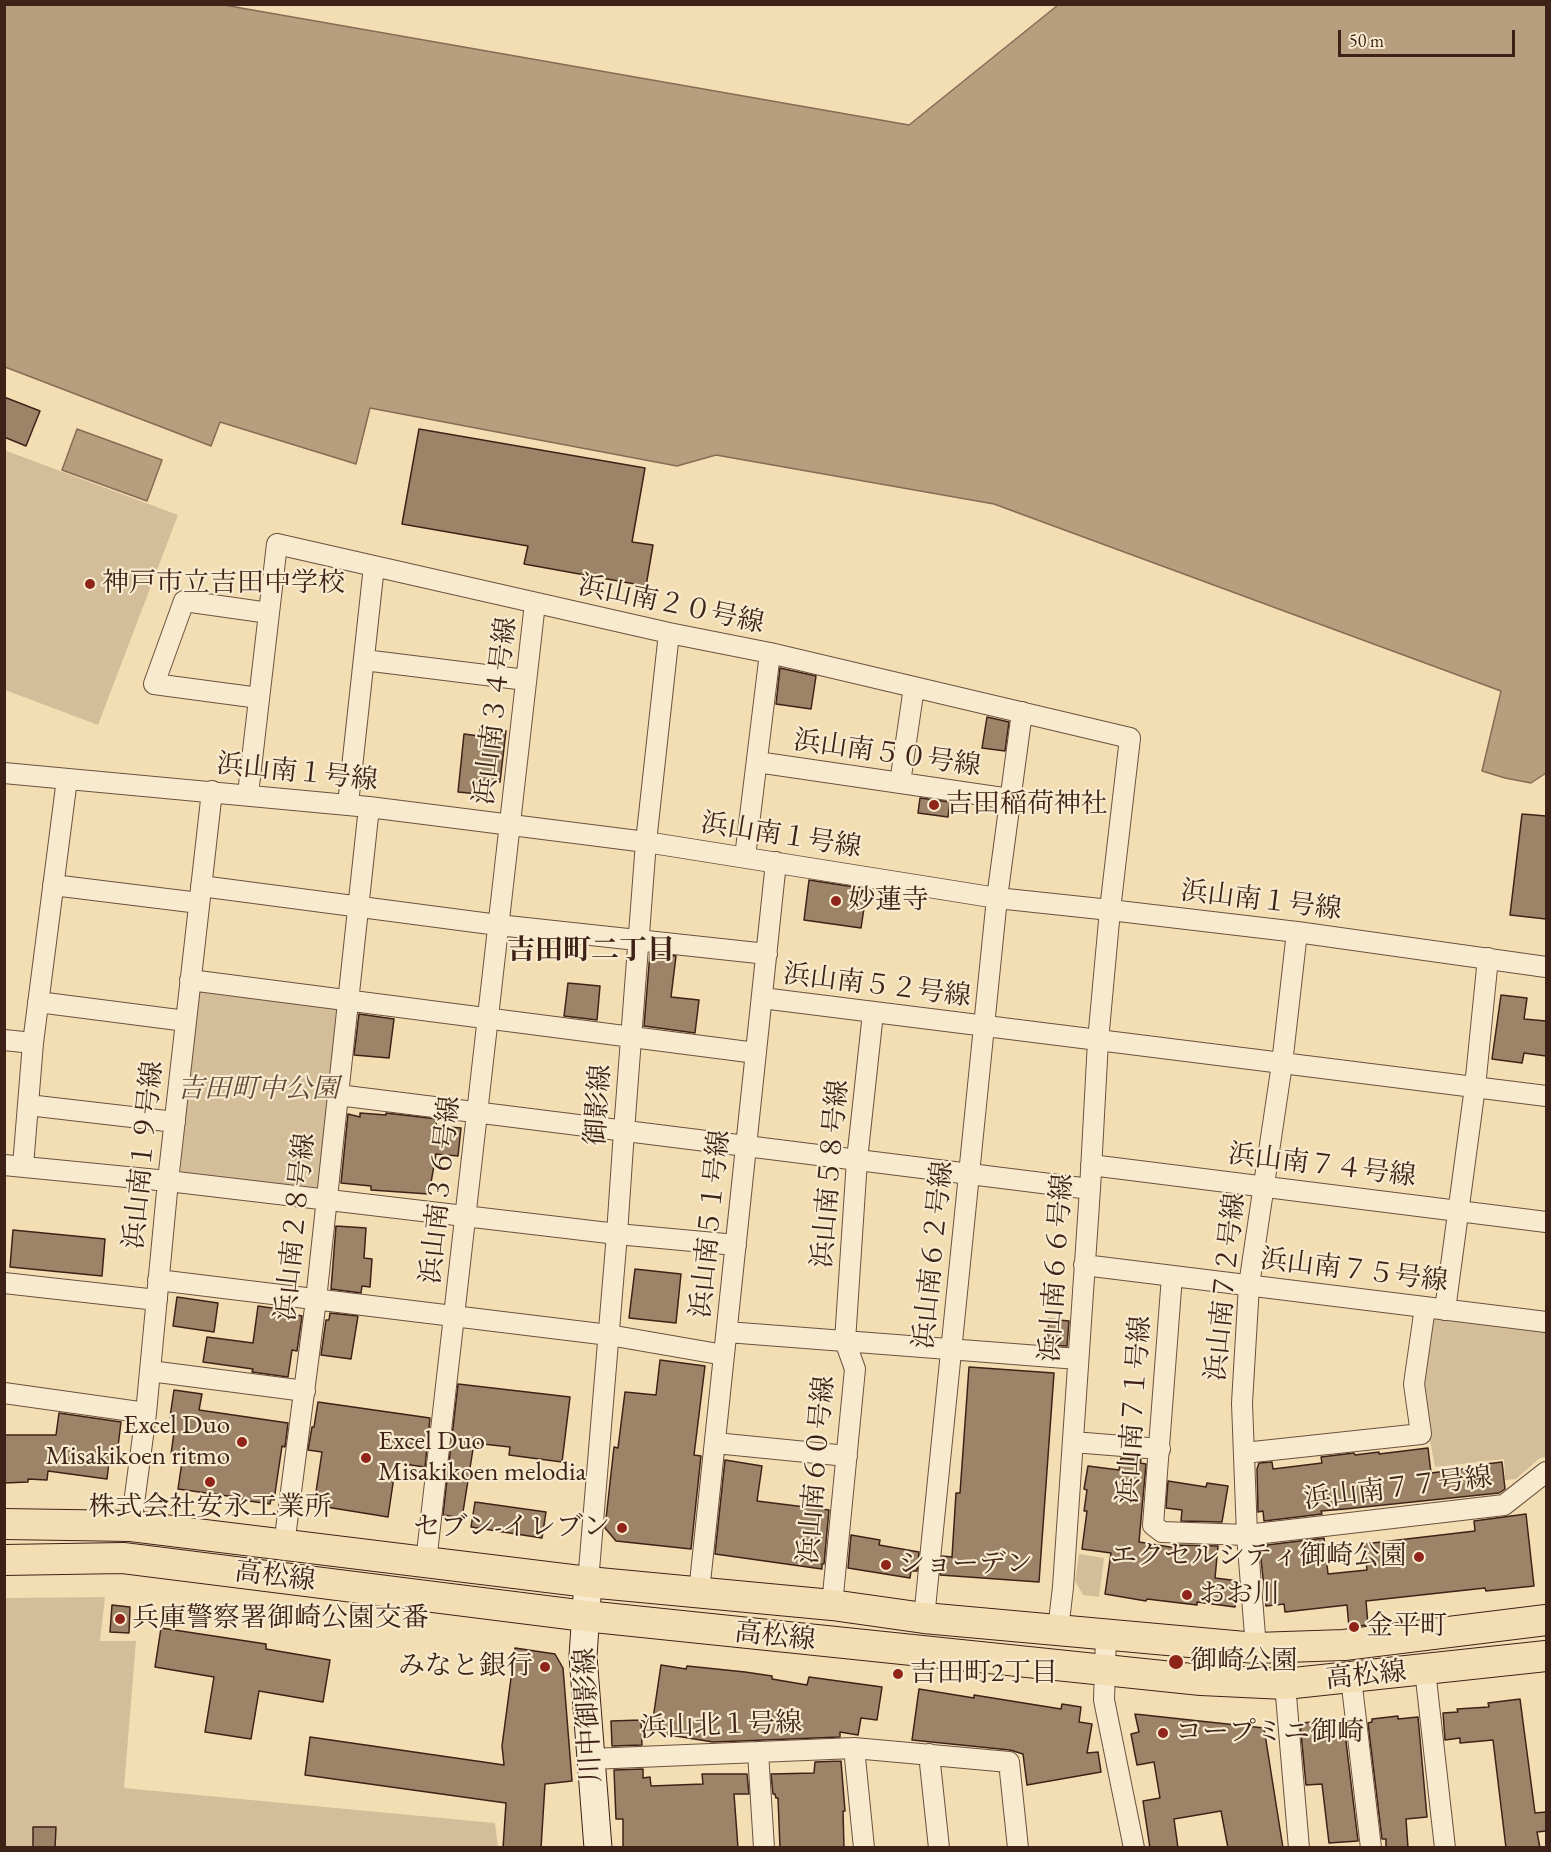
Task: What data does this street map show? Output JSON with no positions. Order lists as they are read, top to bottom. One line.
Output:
{"streets":{"main road":["高松線"],"street":["浜山南２０号線","浜山南３４号線","浜山南５０号線","浜山南１号線","浜山南５２号線","御影線","浜山南１９号線","浜山南７４号線","浜山南５８号線","浜山南３６号線","浜山南５１号線","浜山南２８号線","浜山南６２号線","浜山南６６号線","浜山南７５号線","浜山南７２号線","浜山南７１号線","浜山南６０号線","浜山南７７号線","川中御影線","浜山北１号線"]},"crossings":[["浜山南２０号線","浜山南３４号線"],["浜山南２０号線","浜山南１号線"],["浜山南２０号線","御影線"],["浜山南２０号線","浜山南６２号線"],["浜山南２０号線","浜山南６６号線"],["浜山南３４号線","浜山南１号線"],["浜山南３４号線","浜山南３６号線"],["浜山南５０号線","浜山南６２号線"],["浜山南１号線","御影線"],["浜山南１号線","浜山南１９号線"],["浜山南１号線","浜山南３６号線"],["浜山南１号線","浜山南５１号線"],["浜山南１号線","浜山南２８号線"],["浜山南１号線","浜山南６２号線"],["浜山南１号線","浜山南６６号線"],["浜山南１号線","浜山南７２号線"],["浜山南５２号線","浜山南５８号線"],["浜山南５２号線","浜山南５１号線"],["浜山南５２号線","浜山南６２号線"],["浜山南５２号線","浜山南６６号線"],["浜山南５２号線","浜山南７２号線"],["御影線","高松線"],["御影線","川中御影線"],["浜山南１９号線","高松線"],["浜山南７４号線","浜山南６６号線"],["浜山南７４号線","浜山南７２号線"],["浜山南５８号線","浜山南６０号線"],["浜山南３６号線","高松線"],["浜山南５１号線","高松線"],["浜山南２８号線","高松線"],["浜山南６２号線","高松線"],["浜山南６６号線","浜山南７５号線"],["浜山南６６号線","高松線"],["浜山南７５号線","浜山南７２号線"],["浜山南７５号線","浜山南７１号線"],["浜山南７２号線","浜山南７１号線"],["浜山南７２号線","浜山南７７号線"],["浜山南７２号線","高松線"],["浜山南７１号線","浜山南７７号線"],["浜山南６０号線","高松線"],["高松線","川中御影線"],["川中御影線","浜山北１号線"]],"districts":["吉田町二丁目"],"parks":["吉田町中公園"],"places":["神戸市立吉田中学校","吉田稲荷神社","妙蓮寺","Excel Duo Misakikoen ritmo","Excel Duo Misakikoen melodia","株式会社安永工業所","セブン-イレブン","エクセルシティ御崎公園","ショーデン","おお川","兵庫警察署御崎公園交番","金平町","御崎公園","みなと銀行","吉田町2丁目","コープミニ御崎"],"scale_bar":"50 m"}
